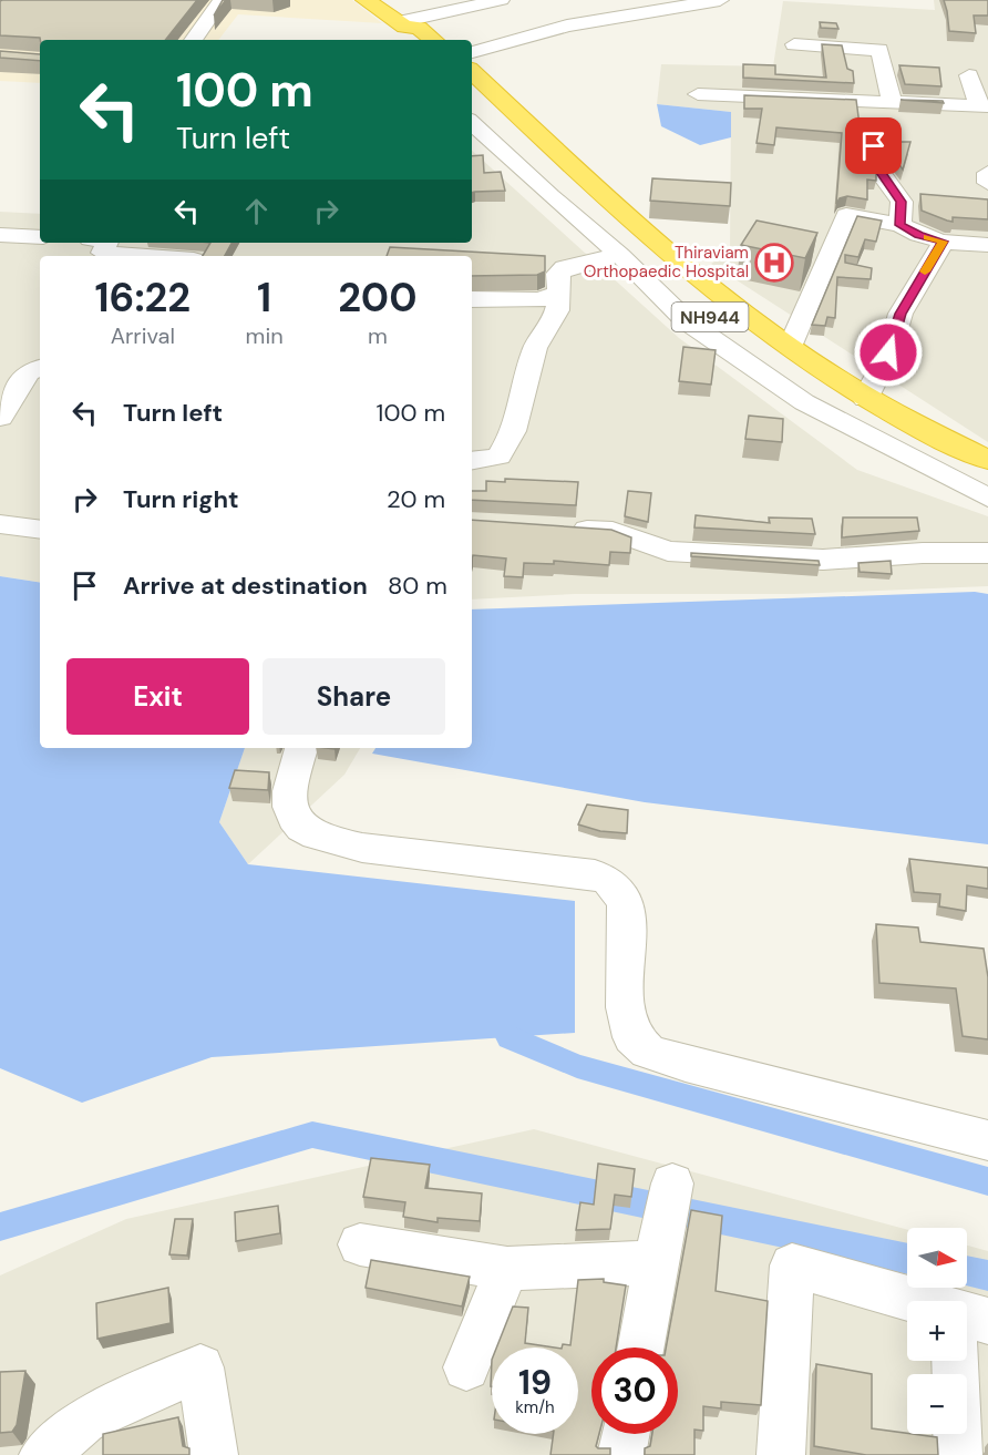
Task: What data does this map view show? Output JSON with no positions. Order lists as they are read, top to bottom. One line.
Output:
{"streets":{"highway":["NH944"]},"places":{"hospital":["Thiraviam Orthopaedic Hospital"]},"north":"right","page":{"turn":["100 m","Turn left"],"eta":["16:22","Arrival","1","min","200","m"],"list":[{"name":"Turn left","value":"100 m"},{"name":"Turn right","value":"20 m"},{"name":"Arrive at destination","value":"80 m"}],"buttons":["Exit","Share"],"map_buttons":["+","−"],"speed":"19 km/h","limit":"30"}}
